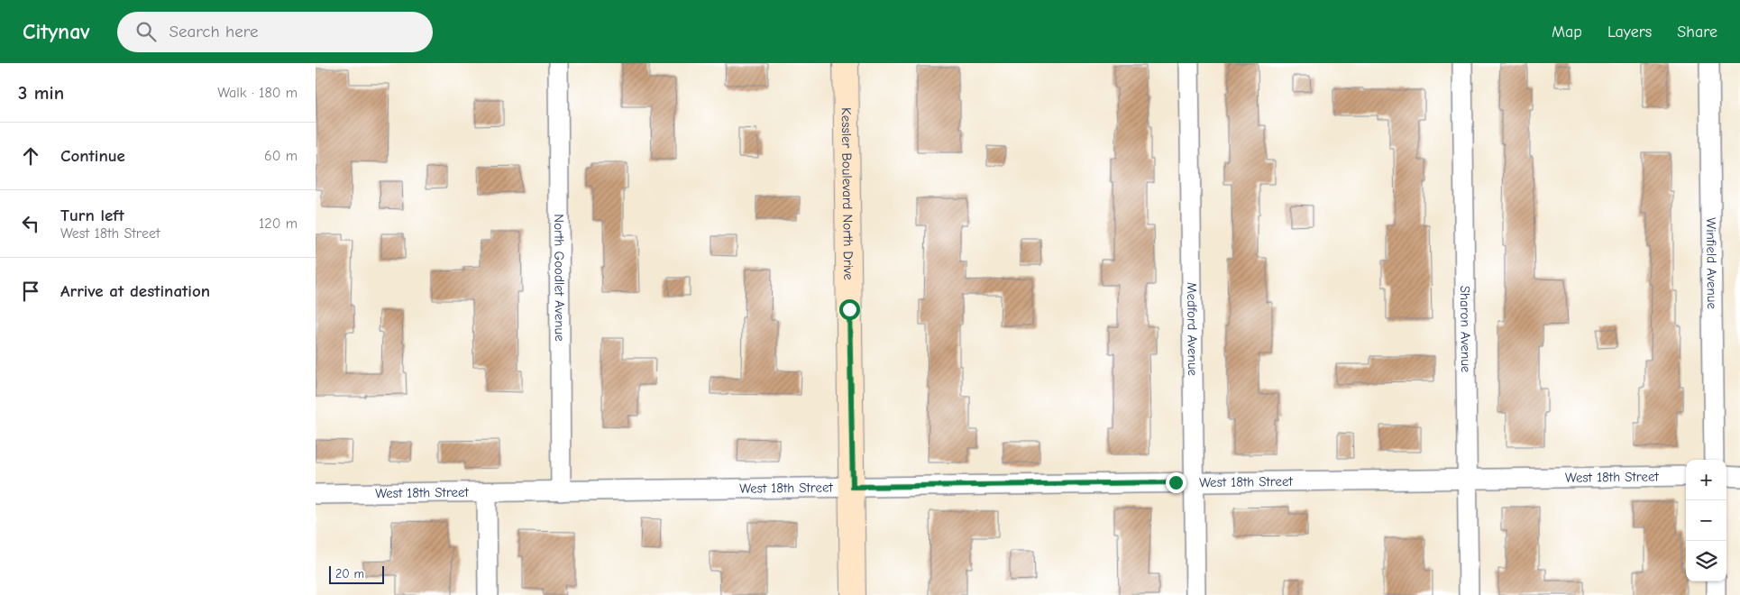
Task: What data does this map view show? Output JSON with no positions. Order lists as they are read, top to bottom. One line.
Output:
{"streets":{"main road":["Kessler Boulevard North Drive"],"street":["Winfield Avenue","North Goodlet Avenue","Medford Avenue","Sharon Avenue","West 18th Street"]},"crossings":[["Kessler Boulevard North Drive","West 18th Street"],["North Goodlet Avenue","West 18th Street"],["Medford Avenue","West 18th Street"],["Sharon Avenue","West 18th Street"]],"scale_bar":"20 m","page":{"header":"Citynav","search":"Search here","nav":["Map","Layers","Share"],"heading":["3 min","Walk · 180 m"],"list":[["Continue","60 m"],["Turn left","West 18th Street","120 m"],"Arrive at destination"],"map_buttons":["+","−"],"scale":"20 m"}}
